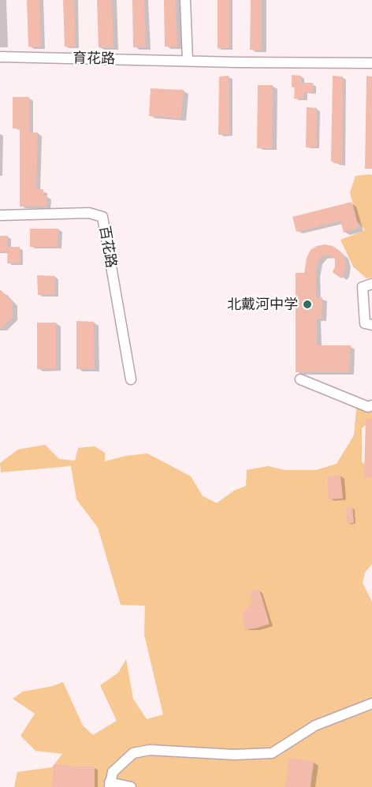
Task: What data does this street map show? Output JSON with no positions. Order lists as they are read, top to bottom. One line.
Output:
{"streets":{"street":["育花路","百花路"]},"places":["北戴河中学"]}
